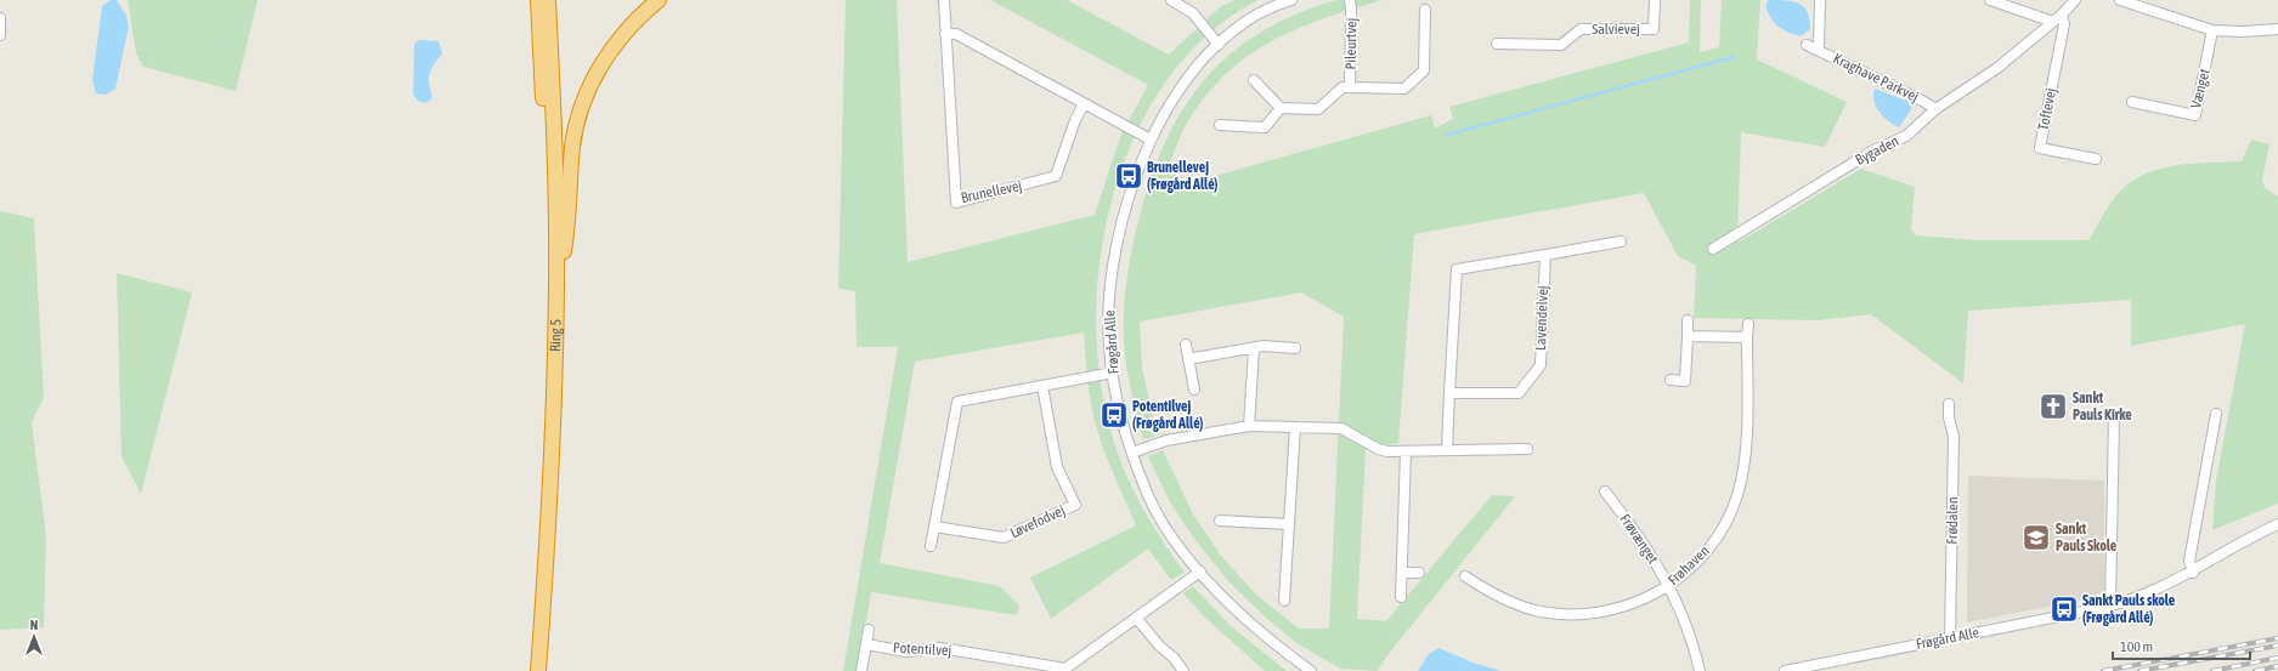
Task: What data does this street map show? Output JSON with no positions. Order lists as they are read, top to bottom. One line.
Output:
{"streets":{"highway":["Ring 5"],"street":["Salvievej","Pileurtvej","Kraghave Parkvej","Vænget","Toftevej","Bygaden","Brunellevej","Lavendelvej","Frøgård Alle","Frødalen","Løvefodvej","Frøvænget","Frøhaven","Potentilvej"]},"crossings":[["Kraghave Parkvej","Bygaden"],["Toftevej","Bygaden"],["Frøgård Alle","Frødalen"],["Frøgård Alle","Potentilvej"],["Frøvænget","Frøhaven"]],"places":{"bus stop":["Brunellevej (Frøgård Allé)","Potentilvej (Frøgård Allé)","Sankt Pauls skole (Frøgård Allé)"],"church":["Sankt Pauls Kirke"],"school or university":["Sankt Pauls Skole"]},"scale_bar":"100 m","north":"top"}
